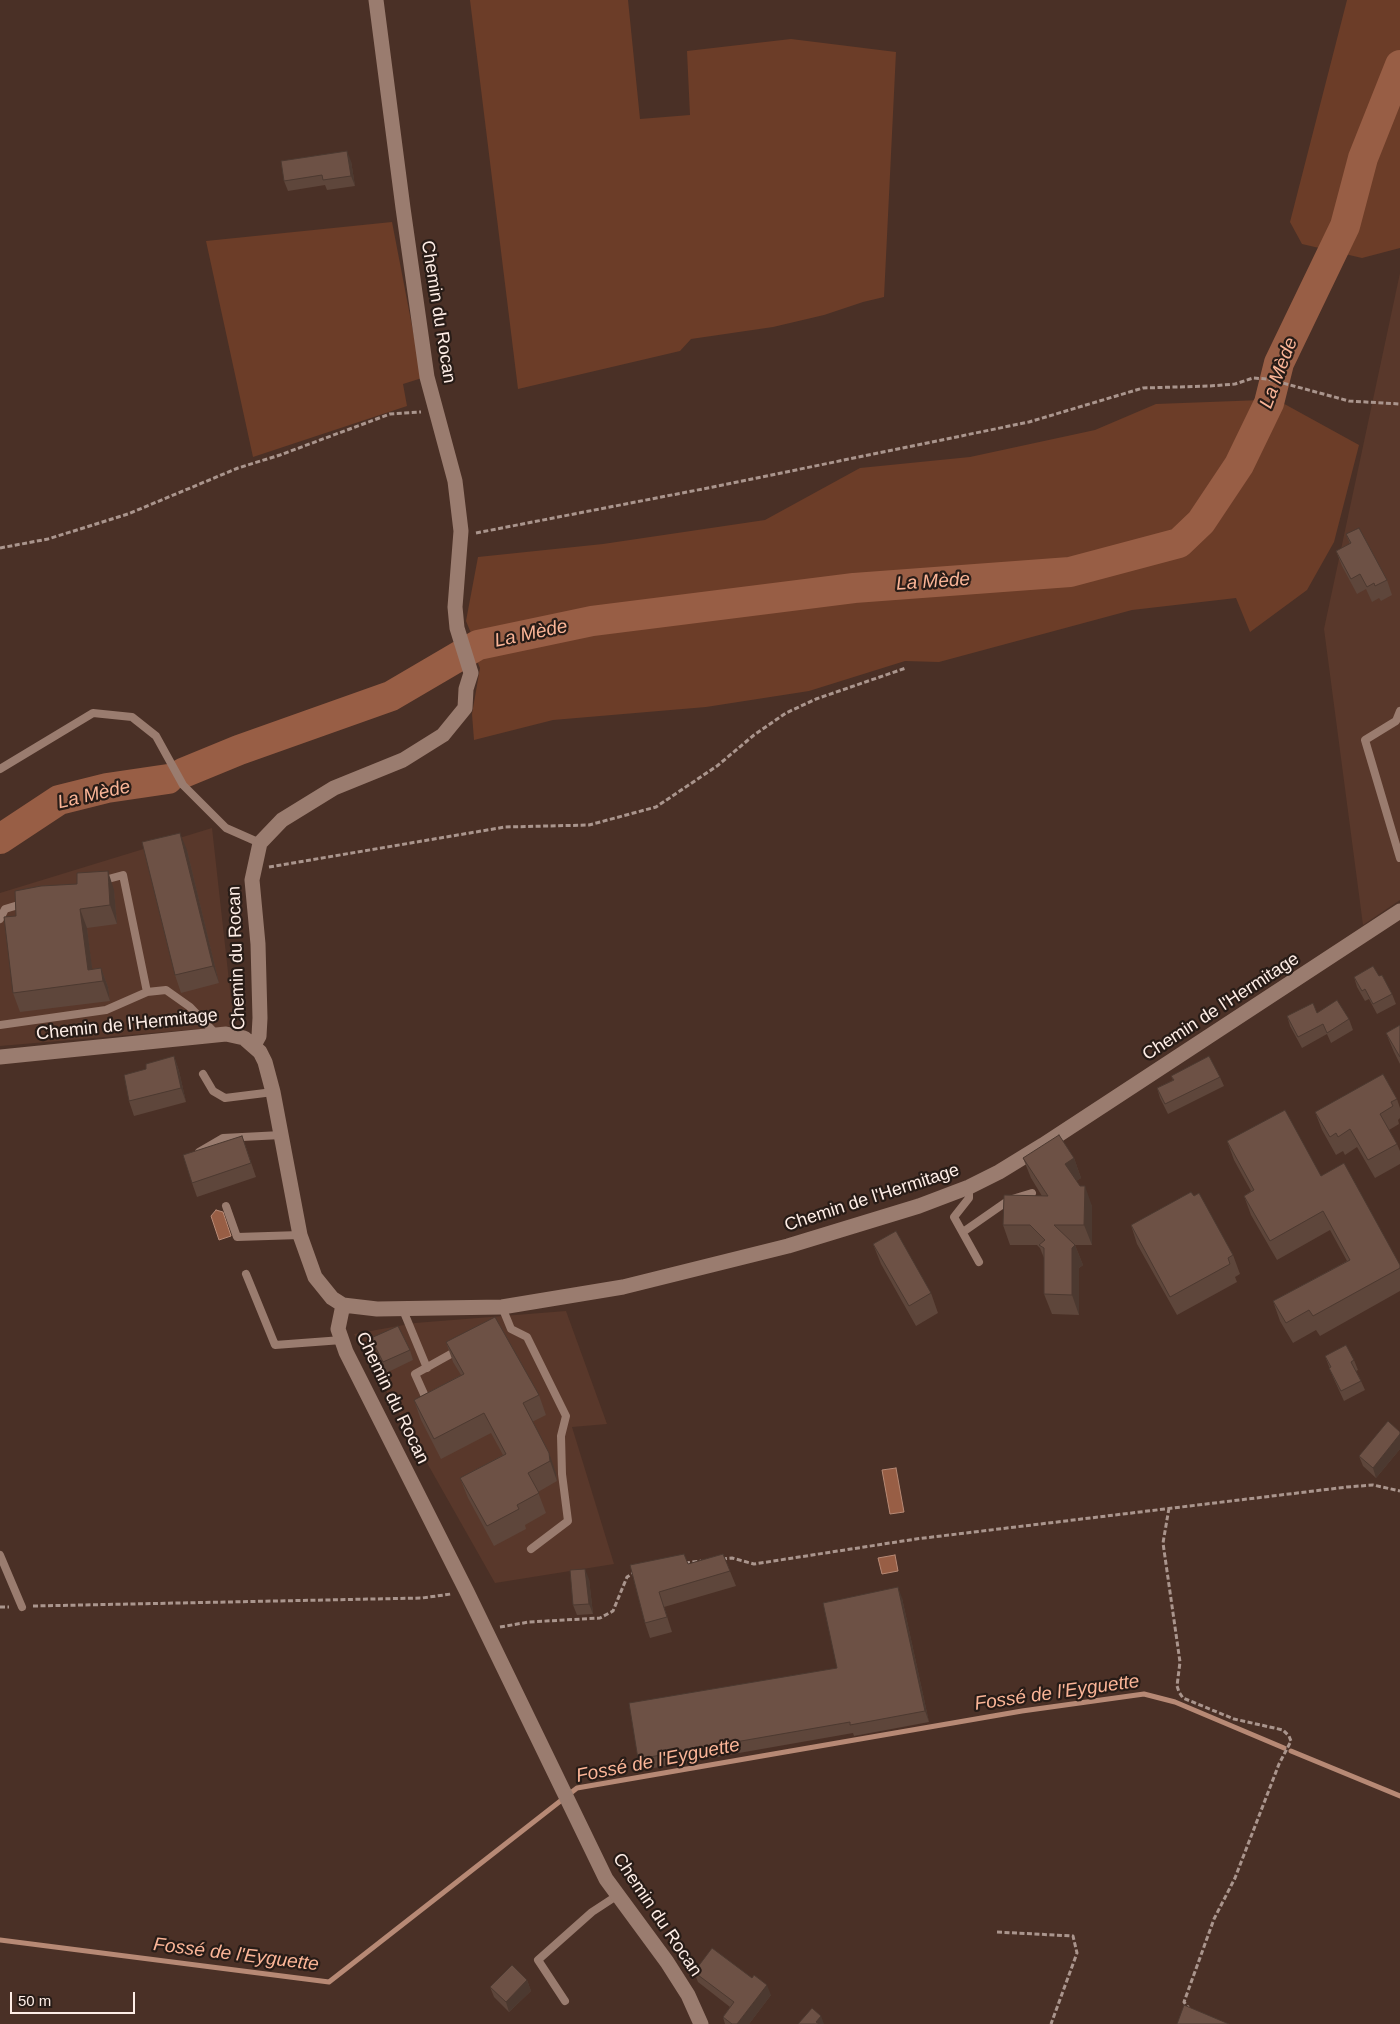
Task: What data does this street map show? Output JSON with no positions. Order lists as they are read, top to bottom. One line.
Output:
{"streets":{"street":["Chemin du Rocan","Chemin de l'Hermitage"]},"crossings":[["Chemin du Rocan","Chemin de l'Hermitage"]],"water":["La Mède","Fossé de l'Eyguette"],"scale_bar":"50 m"}
